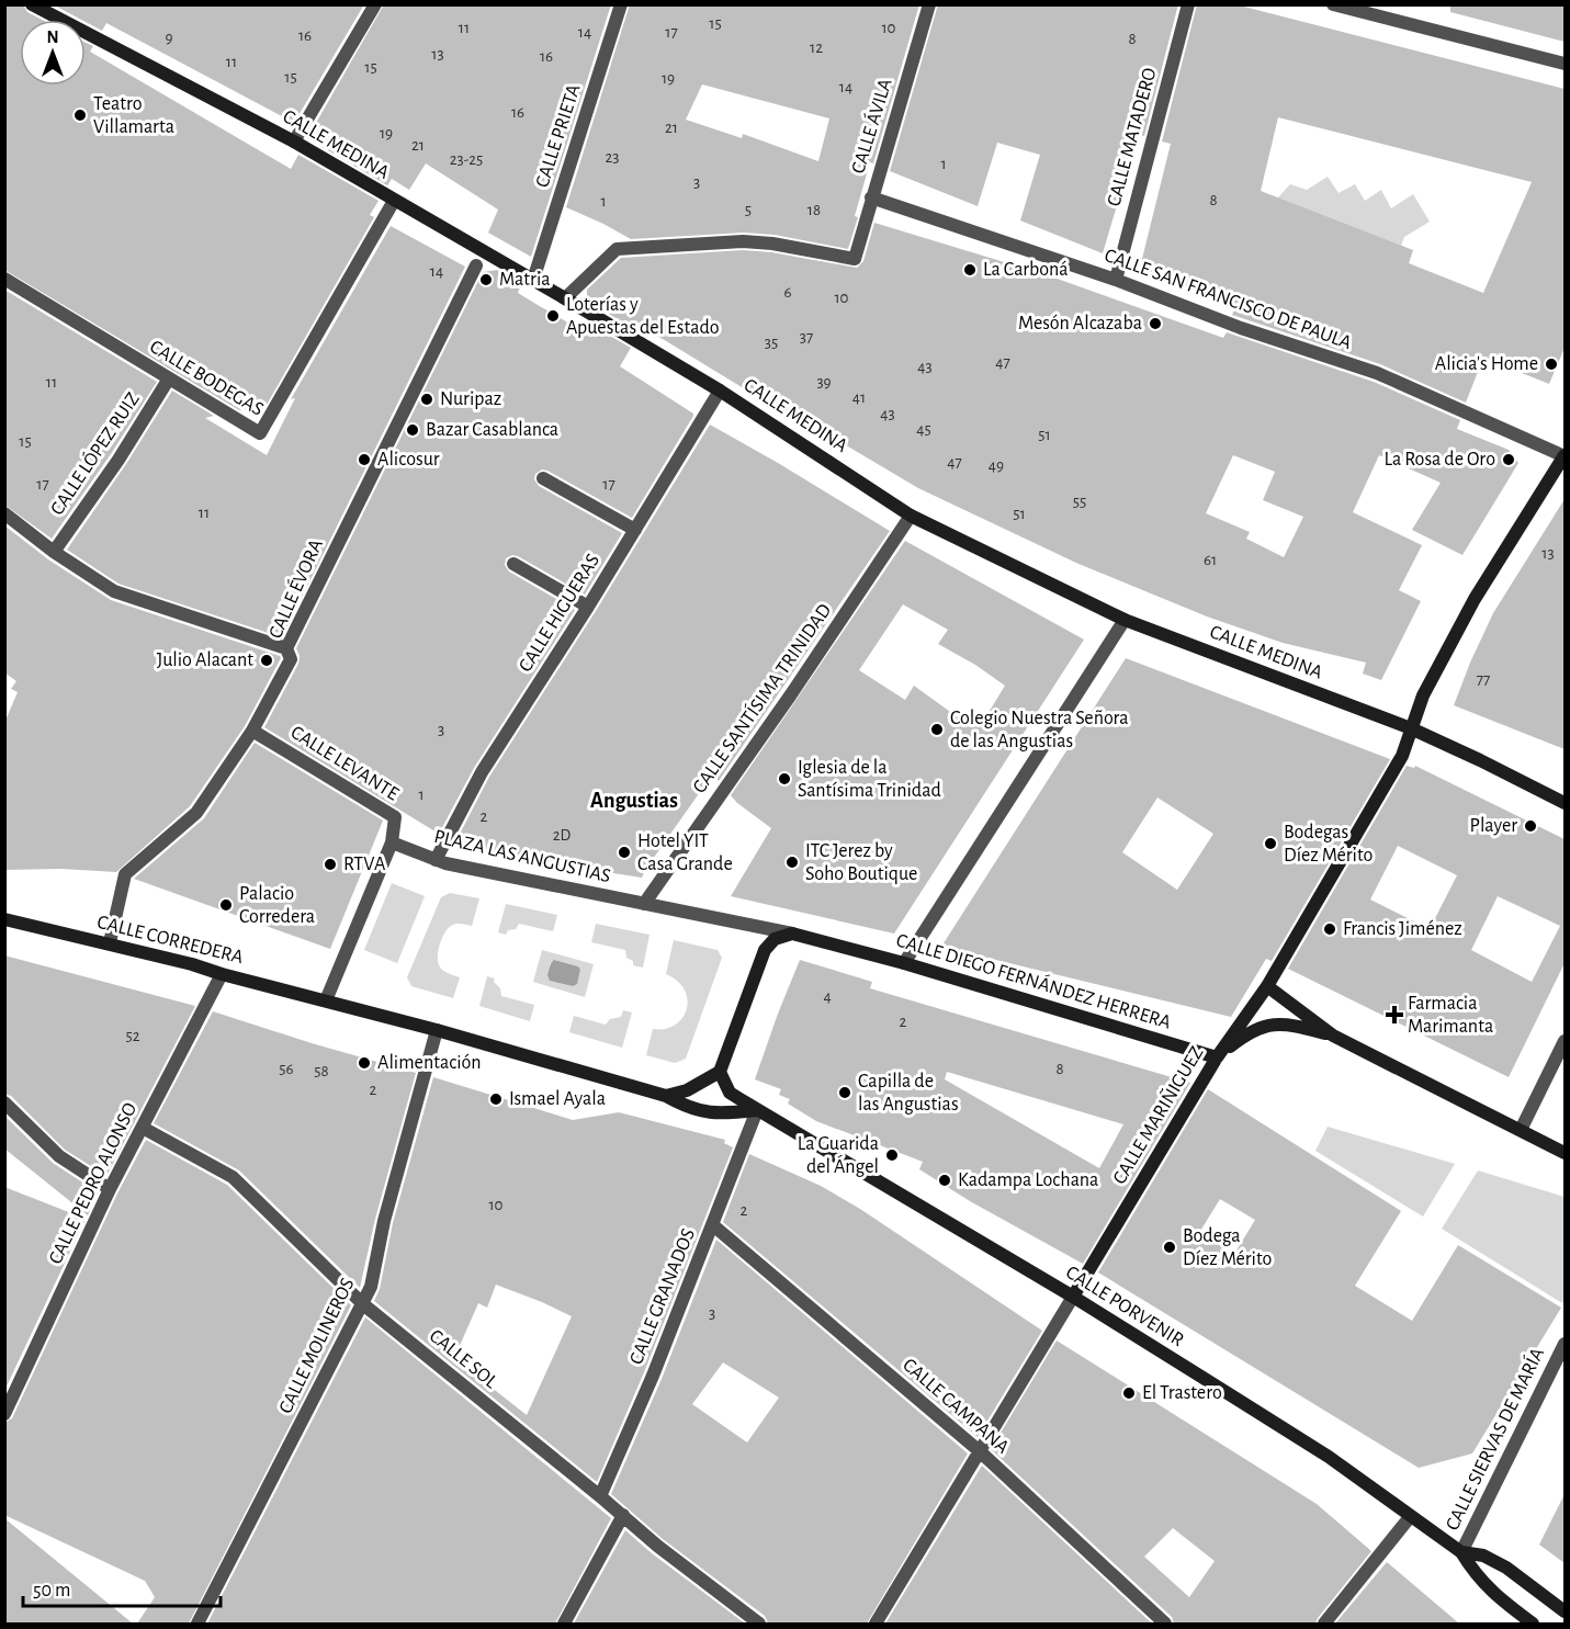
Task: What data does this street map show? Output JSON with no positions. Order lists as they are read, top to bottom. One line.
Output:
{"streets":{"street":["CALLE ÁVILA","CALLE PRIETA","CALLE MATADERO","CALLE MEDINA","CALLE SAN FRANCISCO DE PAULA","CALLE BODEGAS","CALLE LÓPEZ RUIZ","CALLE ÉVORA","CALLE HIGUERAS","CALLE SANTÍSIMA TRINIDAD","CALLE LEVANTE","PLAZA LAS ANGUSTIAS","CALLE CORREDERA","CALLE DIEGO FERNÁNDEZ HERRERA","CALLE MARIÑIGUEZ","CALLE PEDRO ALONSO","CALLE GRANADOS","CALLE PORVENIR","CALLE MOLINEROS","CALLE SOL","CALLE CAMPANA","CALLE SIERVAS DE MARÍA"]},"crossings":[["CALLE ÁVILA","CALLE MEDINA"],["CALLE ÁVILA","CALLE SAN FRANCISCO DE PAULA"],["CALLE PRIETA","CALLE MEDINA"],["CALLE MATADERO","CALLE SAN FRANCISCO DE PAULA"],["CALLE MEDINA","CALLE BODEGAS"],["CALLE MEDINA","CALLE HIGUERAS"],["CALLE MEDINA","CALLE SANTÍSIMA TRINIDAD"],["CALLE MEDINA","CALLE MARIÑIGUEZ"],["CALLE SAN FRANCISCO DE PAULA","CALLE MARIÑIGUEZ"],["CALLE BODEGAS","CALLE LÓPEZ RUIZ"],["CALLE ÉVORA","CALLE LEVANTE"],["CALLE HIGUERAS","PLAZA LAS ANGUSTIAS"],["CALLE SANTÍSIMA TRINIDAD","PLAZA LAS ANGUSTIAS"],["CALLE LEVANTE","PLAZA LAS ANGUSTIAS"],["PLAZA LAS ANGUSTIAS","CALLE DIEGO FERNÁNDEZ HERRERA"],["CALLE CORREDERA","CALLE PEDRO ALONSO"],["CALLE DIEGO FERNÁNDEZ HERRERA","CALLE MARIÑIGUEZ"],["CALLE MARIÑIGUEZ","CALLE PORVENIR"],["CALLE MARIÑIGUEZ","CALLE CAMPANA"],["CALLE PEDRO ALONSO","CALLE SOL"],["CALLE GRANADOS","CALLE PORVENIR"],["CALLE GRANADOS","CALLE SOL"],["CALLE GRANADOS","CALLE CAMPANA"],["CALLE PORVENIR","CALLE SIERVAS DE MARÍA"],["CALLE MOLINEROS","CALLE SOL"]],"districts":["Angustias"],"places":{"other":["Teatro Villamarta","La Carboná","Matria","Loterías y Apuestas del Estado","Mesón Alcazaba","Alicia's Home","Nuripaz","Bazar Casablanca","Alicosur","La Rosa de Oro","Julio Alacant","Colegio Nuestra Señora de las Angustias","Iglesia de la Santísima Trinidad","Player","Bodegas Díez Mérito","Hotel YIT Casa Grande","ITC Jerez by Soho Boutique","RTVA","Palacio Corredera","Francis Jiménez","Alimentación","Capilla de las Angustias","Ismael Ayala","La Guarida del Ángel","Kadampa Lochana","Bodega Díez Mérito","El Trastero"],"health":["Farmacia Marimanta"]},"house_numbers":["15","11","10","14","17","16","9","8","12","13","16","11","15","15","19","14","16","21","19","21","23","23-25","1","3","8","1","5","18","14","6","10","37","35","47","43","11","39","41","43","45","51","15","47","49","17","17","55","11","51","13","61","77","3","1","2","2D","4","2","52","56","8","58","2","10","2","3"],"scale_bar":"50 m","north":"top"}
